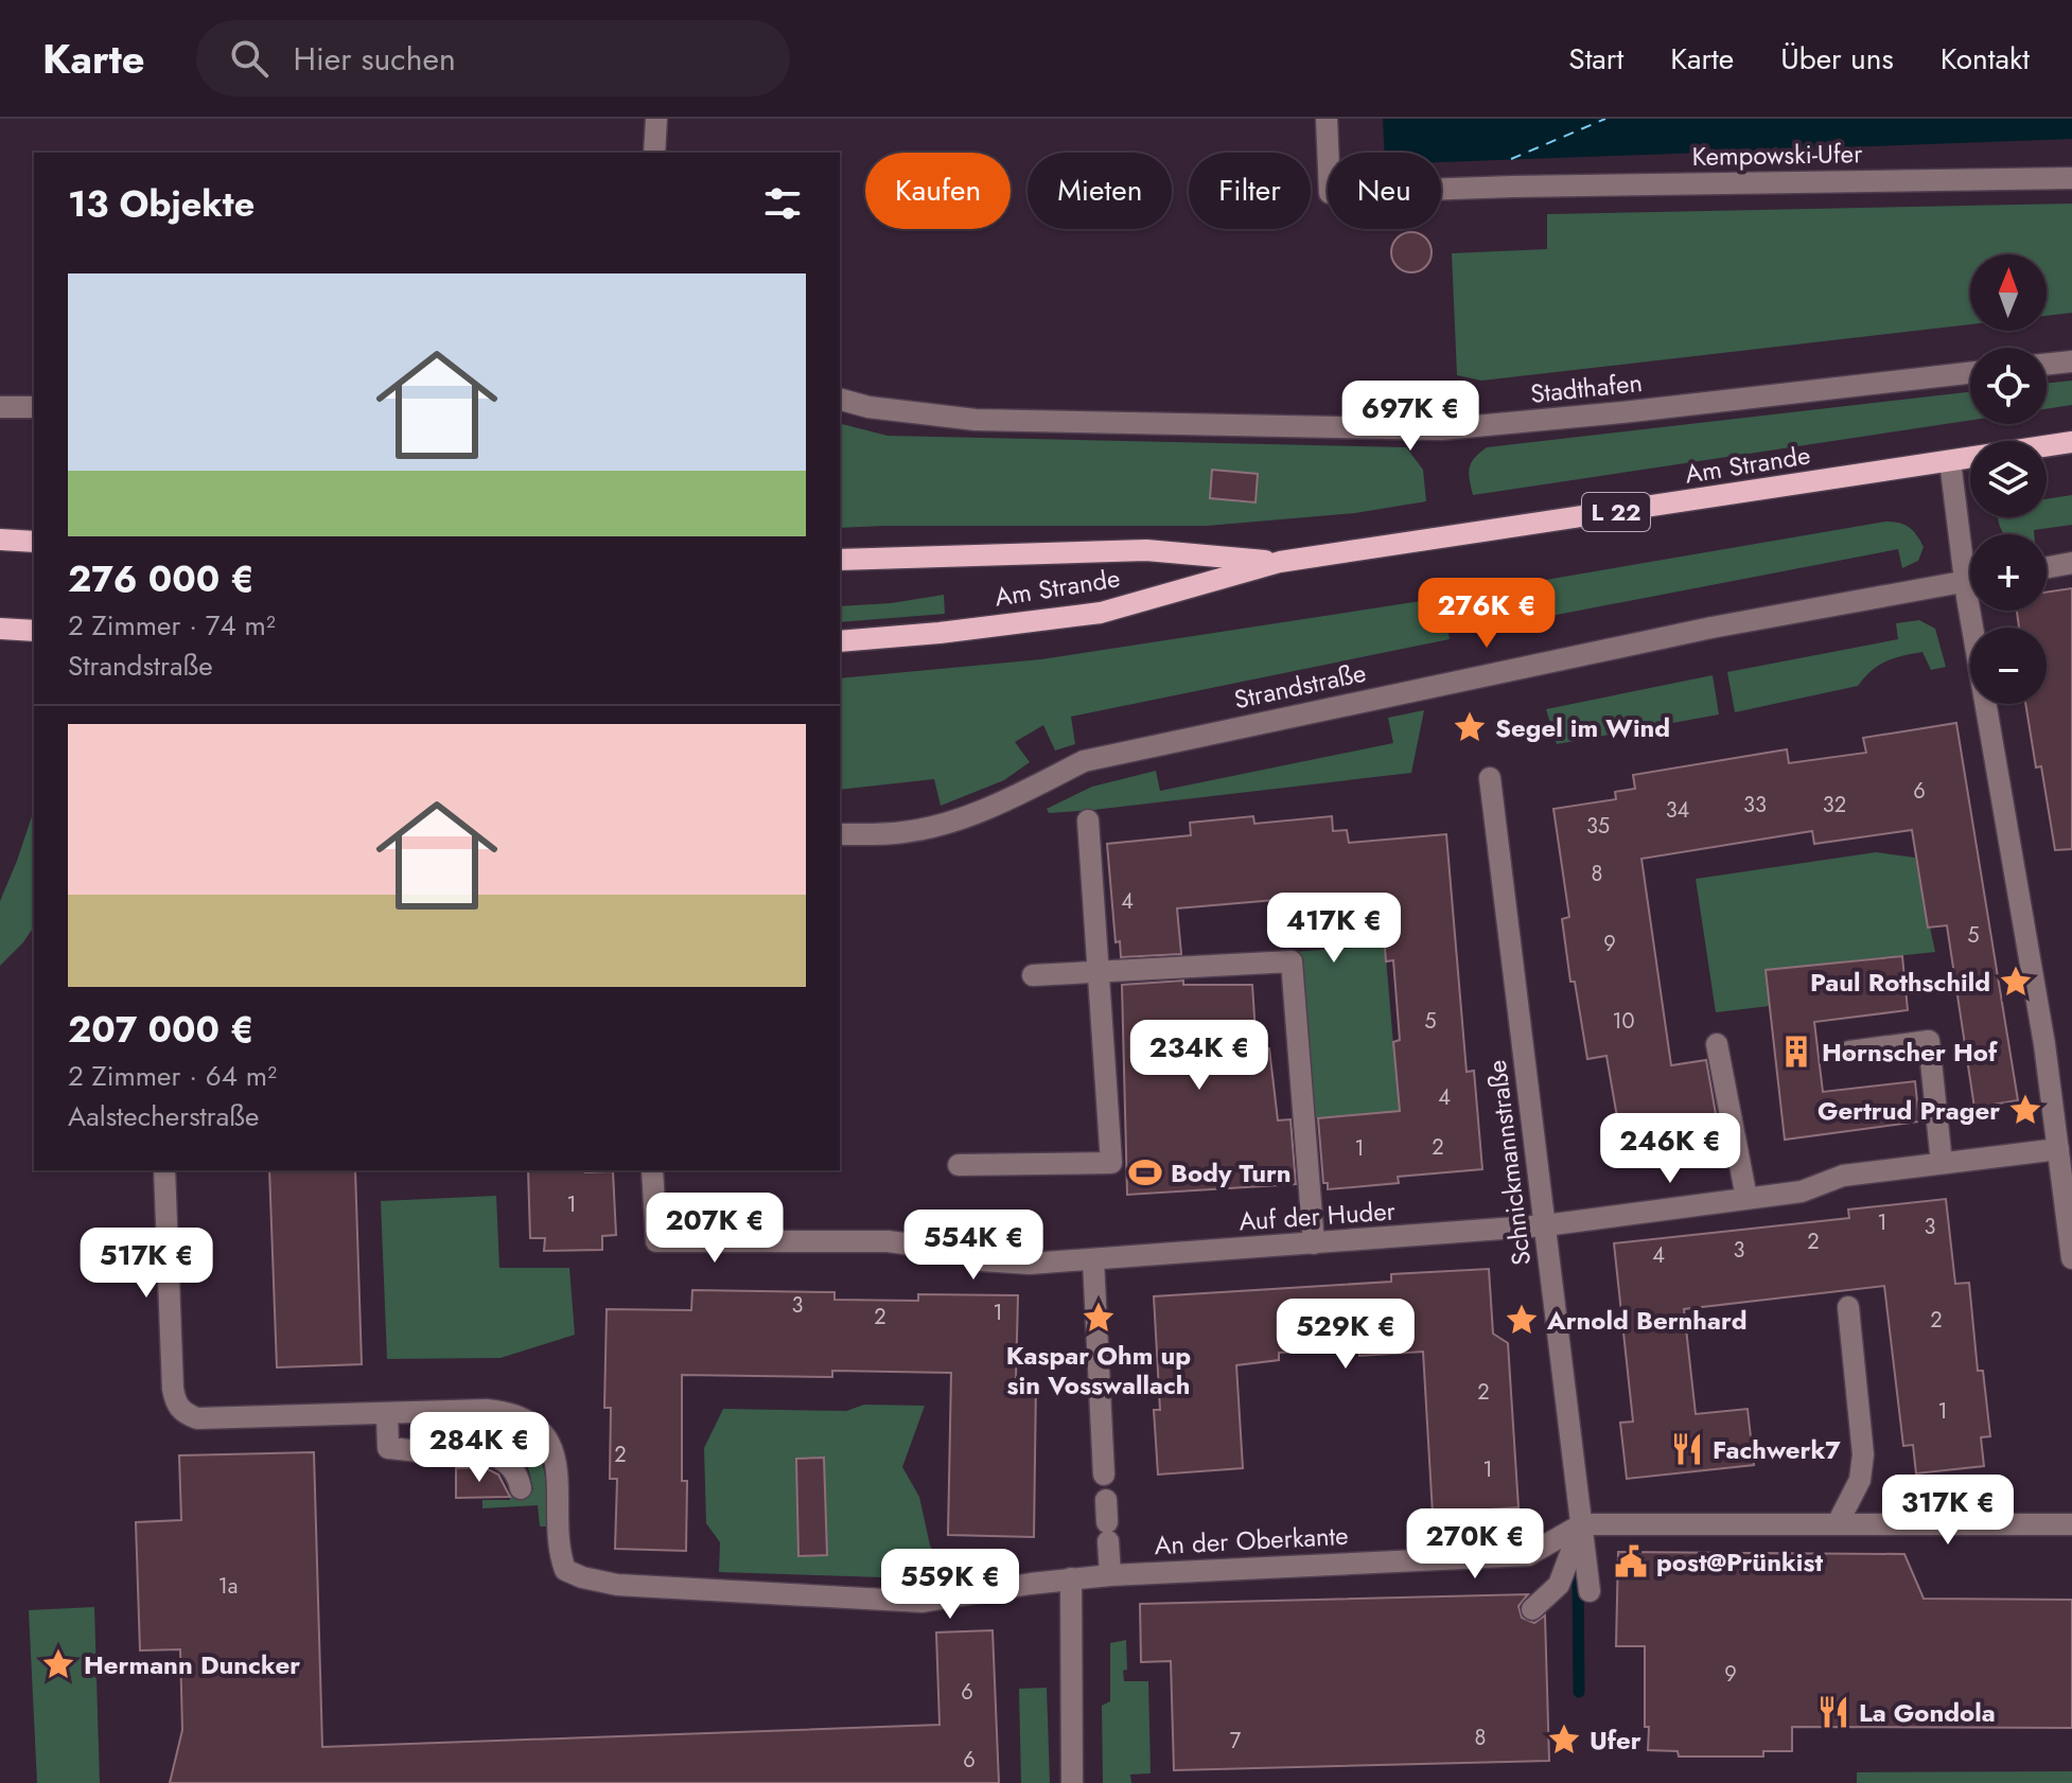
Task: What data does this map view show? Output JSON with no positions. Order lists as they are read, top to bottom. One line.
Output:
{"streets":{"main road":["Am Strande","L 22"],"street":["Kempowski-Ufer","Stadthafen","Strandstraße","Schnickmannstraße","Auf der Huder","An der Oberkante"]},"crossings":[["Schnickmannstraße","Auf der Huder"],["Schnickmannstraße","An der Oberkante"]],"places":{"place":["Segel im Wind","Paul Rothschild","Gertrud Prager","Kaspar Ohm up sin Vosswallach","Arnold Bernhard","Hermann Duncker","Ufer"],"building":["Hornscher Hof"],"sports":["Body Turn"],"restaurant":["Fachwerk7","La Gondola"],"public building":["post@Prünkist"]},"house_numbers":["6","33","32","34","35","8","4","5","9","5","10","4","2","1","1","1","3","2","3","4","3","1","2","2","2","1","2","1","1a","9","6","8","7","6"],"north":"top","page":{"header":"Karte","search":"Hier suchen","nav":["Start","Karte","Über uns","Kontakt"],"chip":["Kaufen","Mieten","Filter","Neu"],"heading":"13 Objekte","map_buttons":["+","−"],"list":[{"name":"276 000 €","note":"2 Zimmer · 74 m² · Strandstraße"},{"name":"207 000 €","note":"2 Zimmer · 64 m² · Aalstecherstraße"}],"price":["697K €","276K €","417K €","234K €","246K €","207K €","554K €","517K €","529K €","284K €","317K €","270K €","559K €"]}}
